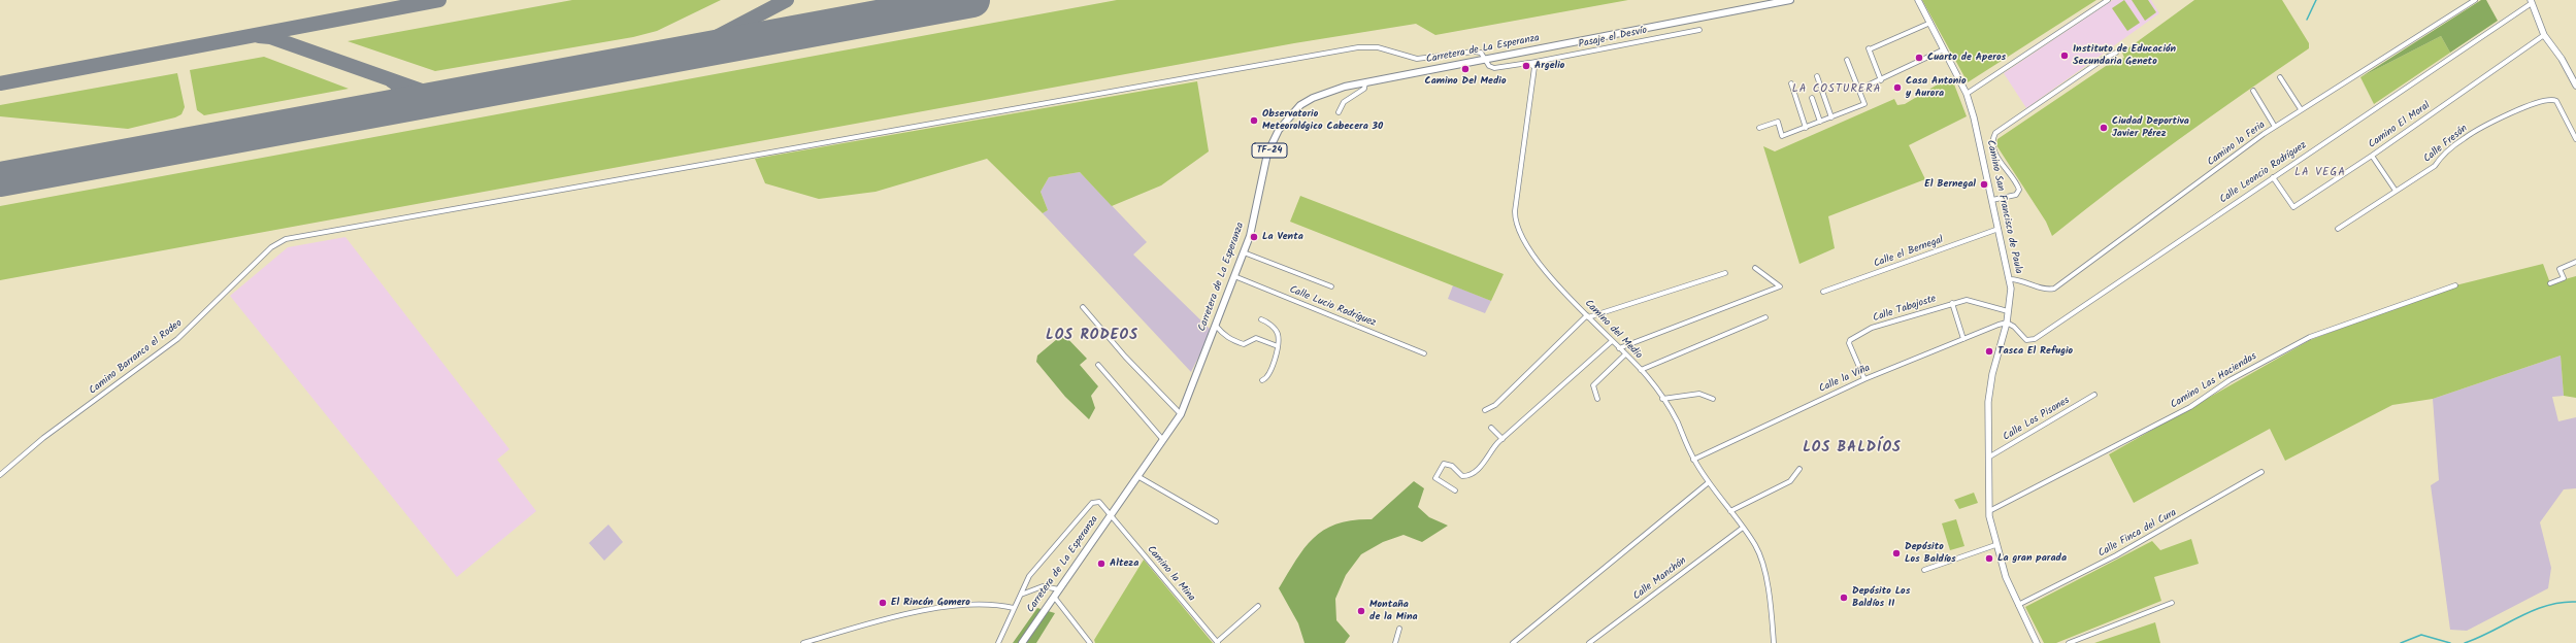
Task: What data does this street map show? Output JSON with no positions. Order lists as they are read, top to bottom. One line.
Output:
{"streets":{"main road":["Carretera de La Esperanza","TF-24","Camino San Francisco de Paula"],"street":["Pasaje el Desvío","Camino El Moral","Camino la Feria","Calle Fresón","Calle Leoncio Rodríguez","Calle el Bernegal","Calle Lucio Rodríguez","Calle Tabajoste","Camino del Medio","Camino Barranco el Rodeo","Calle la Viña","Camino Las Haciendas","Calle Los Pisones","Calle Finca del Cura","Camino la Mina","Calle Manchón"]},"crossings":[["Pasaje el Desvío","Camino del Medio"],["Carretera de La Esperanza","Calle Lucio Rodríguez"],["Carretera de La Esperanza","Camino Barranco el Rodeo"],["Carretera de La Esperanza","Camino la Mina"],["Camino El Moral","Calle Leoncio Rodríguez"],["Camino la Feria","Camino San Francisco de Paula"],["Calle Leoncio Rodríguez","Camino San Francisco de Paula"],["Calle Leoncio Rodríguez","Calle la Viña"],["Camino San Francisco de Paula","Calle el Bernegal"],["Camino San Francisco de Paula","Calle Tabajoste"],["Camino San Francisco de Paula","Calle la Viña"],["Camino San Francisco de Paula","Camino Las Haciendas"],["Camino San Francisco de Paula","Calle Los Pisones"],["Camino San Francisco de Paula","Calle Finca del Cura"],["Calle Tabajoste","Calle la Viña"],["Camino del Medio","Calle la Viña"],["Camino del Medio","Calle Manchón"]],"districts":["LA COSTURERA","LA VEGA","LOS RODEOS","LOS BALDÍOS"],"places":["Instituto de Educación Secundaria Geneto","Cuarto de Aperos","Argelio","Camino Del Medio","Casa Antonio y Aurora","Observatorio Meteorológico Cabecera 30","Ciudad Deportiva Javier Pérez","El Bernegal","La Venta","Tasca El Refugio","Depósito Los Baldíos","La gran parada","Alteza","Depósito Los Baldíos II","El Rincón Gomero","Montaña de la Mina"]}
